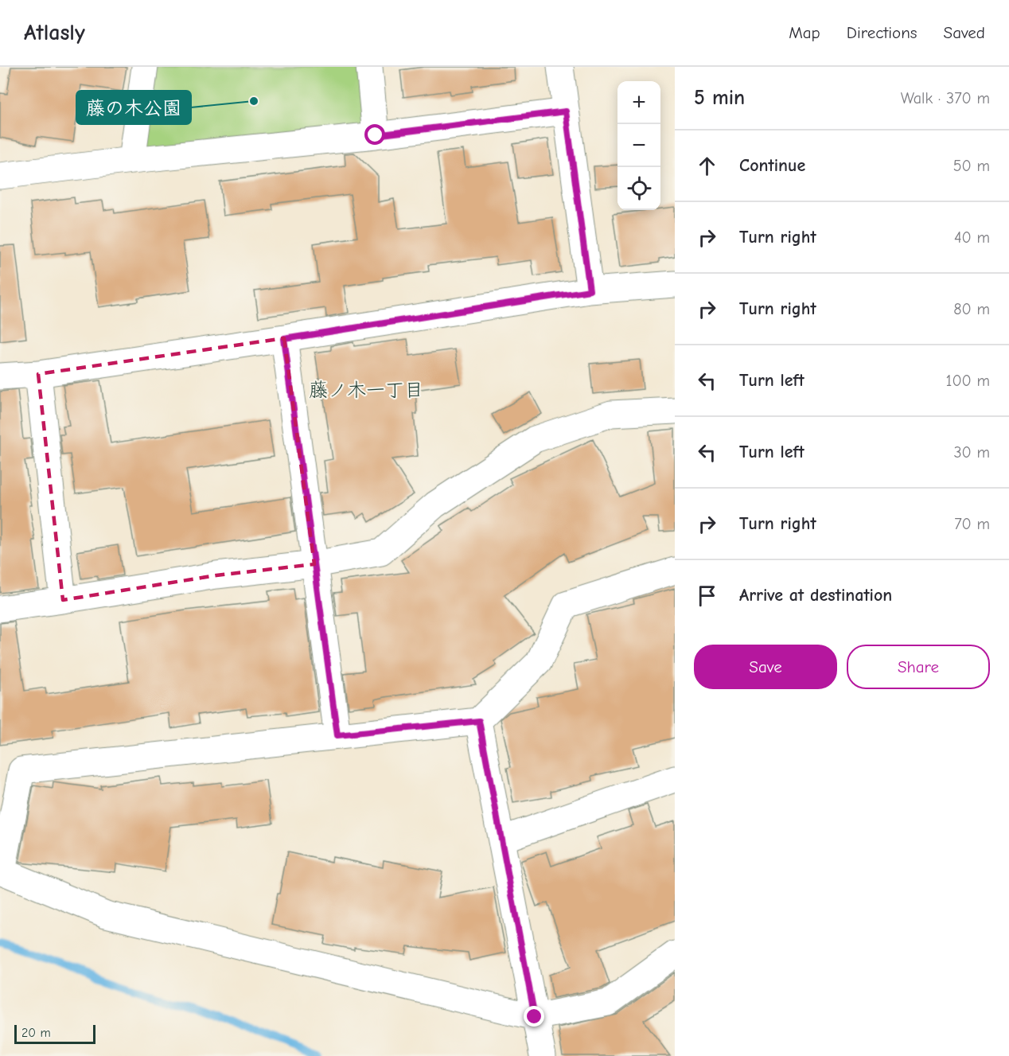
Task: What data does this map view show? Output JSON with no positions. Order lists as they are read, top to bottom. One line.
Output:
{"districts":["藤ノ木一丁目"],"places":["藤の木公園"],"scale_bar":"20 m","page":{"header":"Atlasly","nav":["Map","Directions","Saved"],"heading":["5 min","Walk · 370 m"],"map_buttons":["+","−"],"list":[["Continue","50 m"],["Turn right","40 m"],["Turn right","80 m"],["Turn left","100 m"],["Turn left","30 m"],["Turn right","70 m"],"Arrive at destination"],"buttons":["Save","Share"],"scale":"20 m"}}
